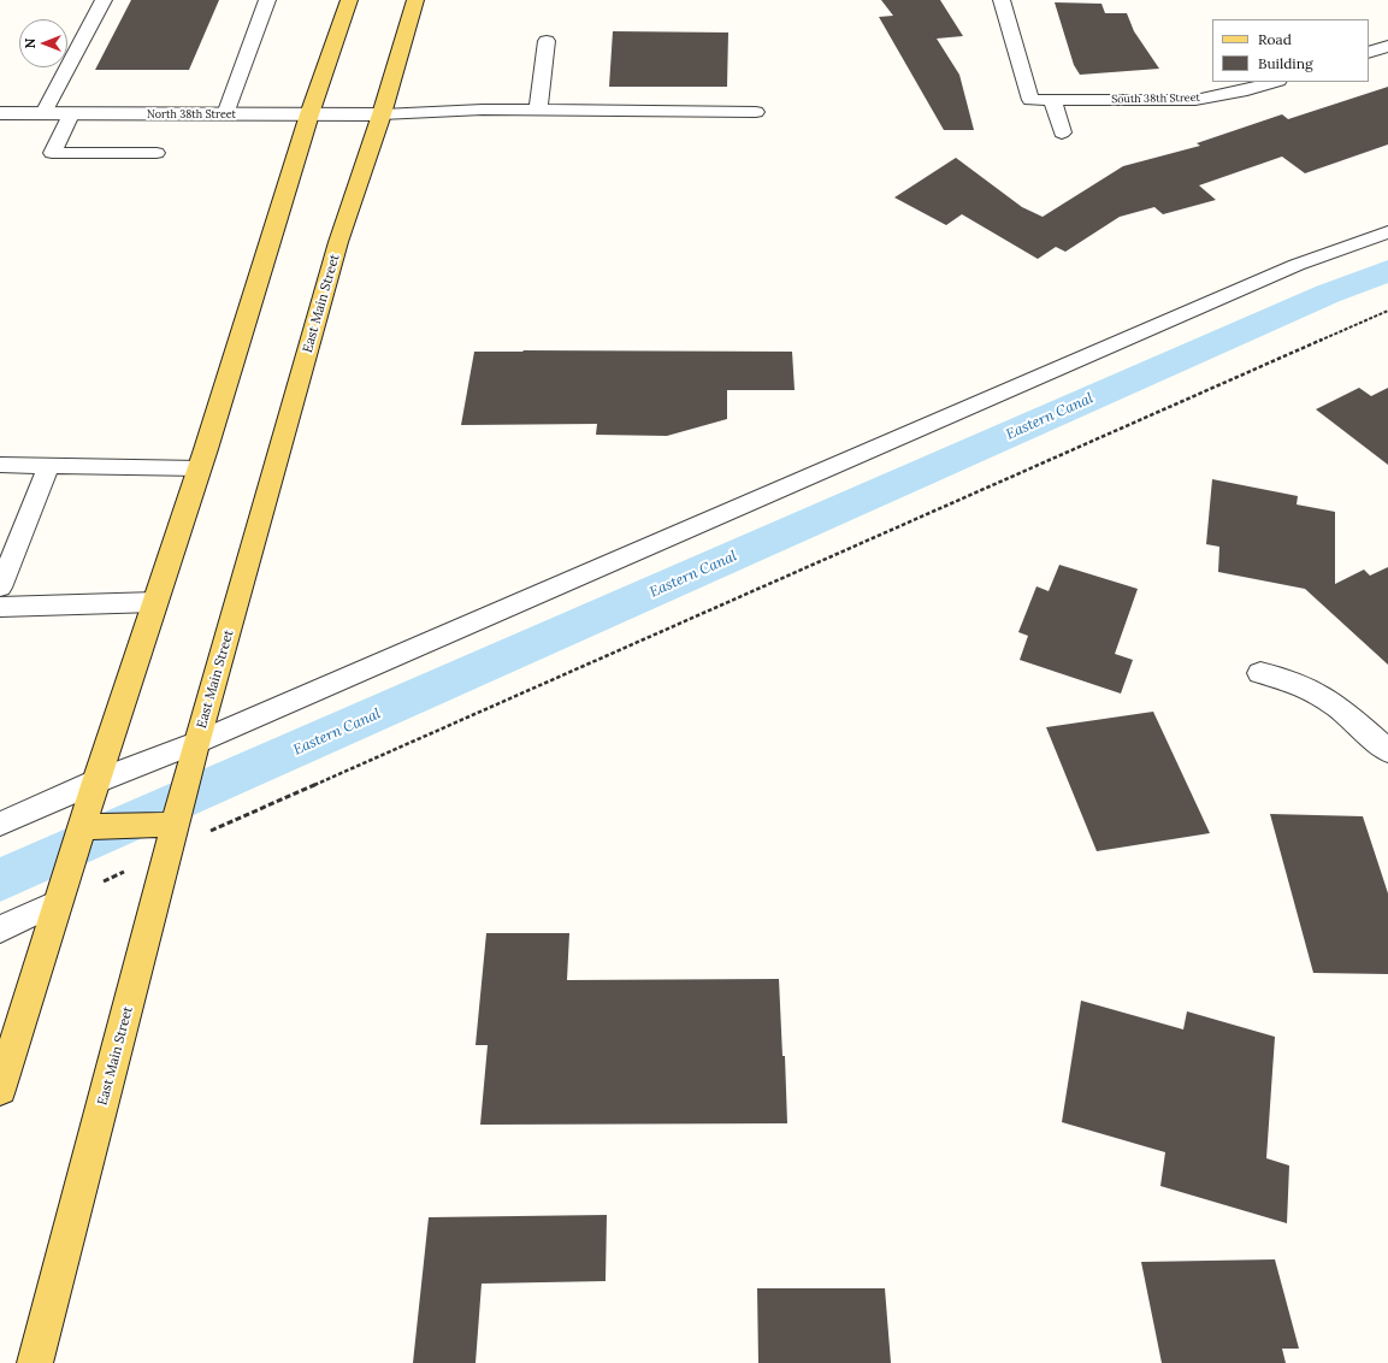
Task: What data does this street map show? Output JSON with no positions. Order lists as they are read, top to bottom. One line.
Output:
{"streets":{"main road":["East Main Street"],"street":["South 38th Street","North 38th Street"]},"crossings":[["North 38th Street","East Main Street"]],"water":["Eastern Canal"],"legend":["Road","Building"],"north":"left"}
